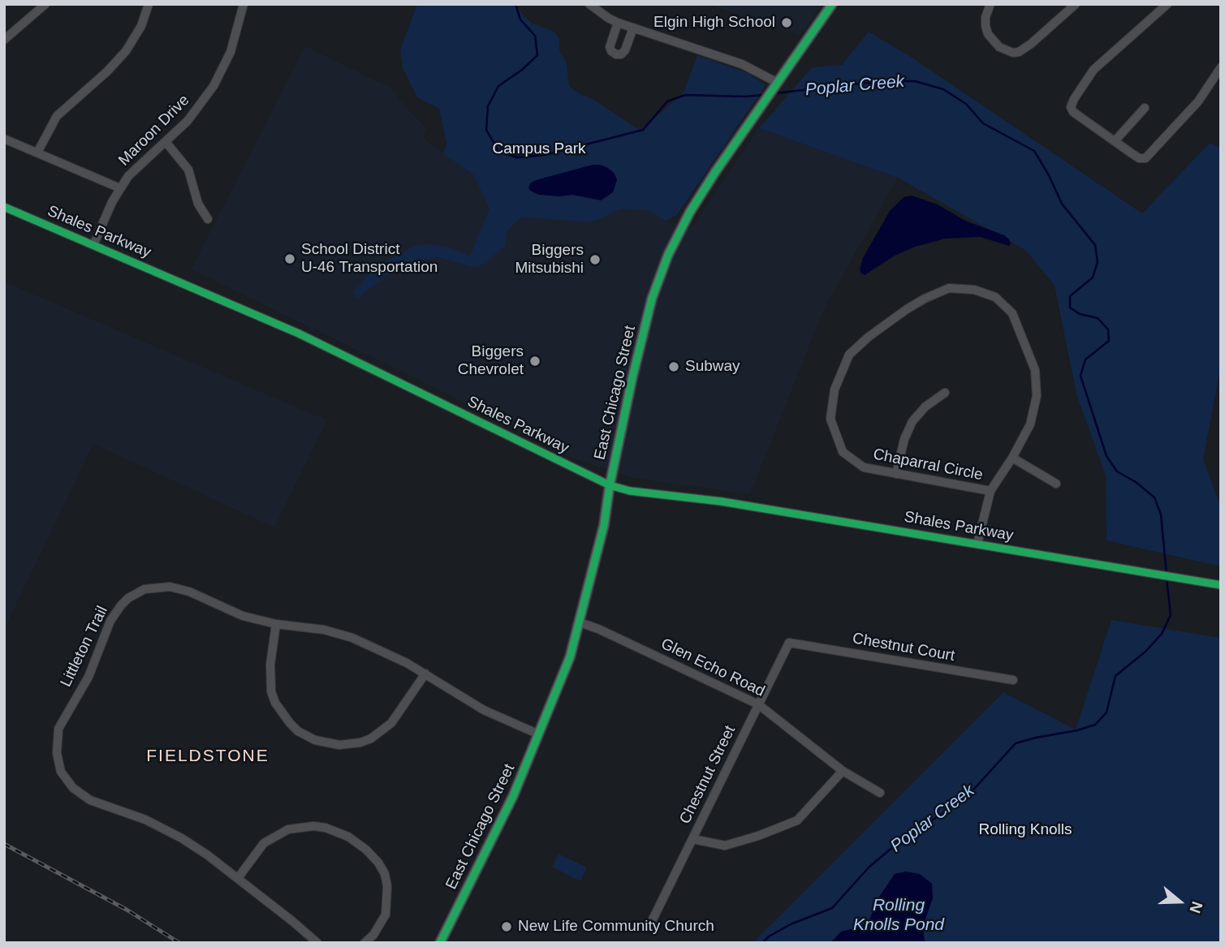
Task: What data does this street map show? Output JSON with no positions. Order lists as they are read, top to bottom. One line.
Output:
{"streets":{"main road":["East Chicago Street"],"street":["Maroon Drive","Shales Parkway","Chaparral Circle","Littleton Trail","Chestnut Court","Glen Echo Road","Chestnut Street"]},"crossings":[["Maroon Drive","Shales Parkway"],["Shales Parkway","East Chicago Street"],["Shales Parkway","Chaparral Circle"],["East Chicago Street","Littleton Trail"],["East Chicago Street","Glen Echo Road"],["Chestnut Court","Chestnut Street"],["Glen Echo Road","Chestnut Street"]],"districts":["FIELDSTONE"],"water":["Poplar Creek","Rolling Knolls Pond"],"parks":["Campus Park","Rolling Knolls"],"places":["Elgin High School","School District U-46 Transportation","Biggers Mitsubishi","Biggers Chevrolet","Subway","New Life Community Church"],"north":"right"}
